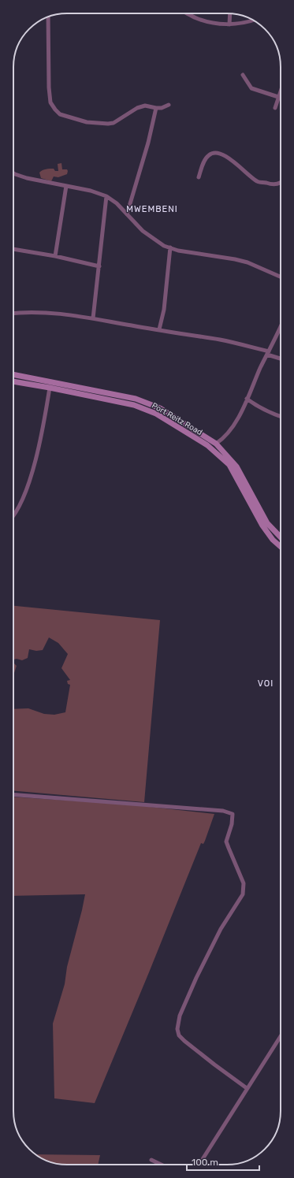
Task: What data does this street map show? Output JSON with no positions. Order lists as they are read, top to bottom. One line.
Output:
{"streets":{"main road":["Port Reitz Road"]},"districts":["MWEMBENI","VOI"],"scale_bar":"100 m"}
